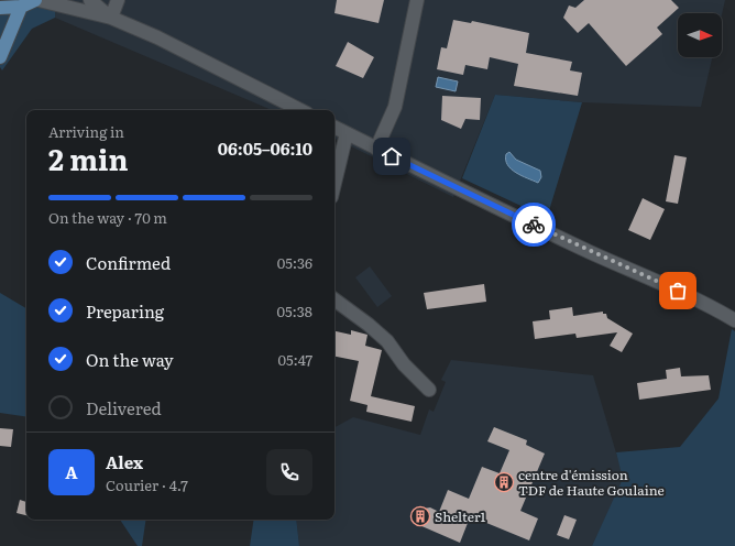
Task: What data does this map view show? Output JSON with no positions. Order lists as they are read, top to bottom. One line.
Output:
{"places":{"building":["centre d'émission TDF de Haute Goulaine","Shelter1"]},"north":"right","page":{"heading":["2 min","Arriving in","06:05–06:10"],"panel":["Alex","Courier · 4.7"],"bar":"On the way · 70 m","list":[["Confirmed","05:36"],["Preparing","05:38"],["On the way","05:47"],"Delivered"],"round":"A"}}
